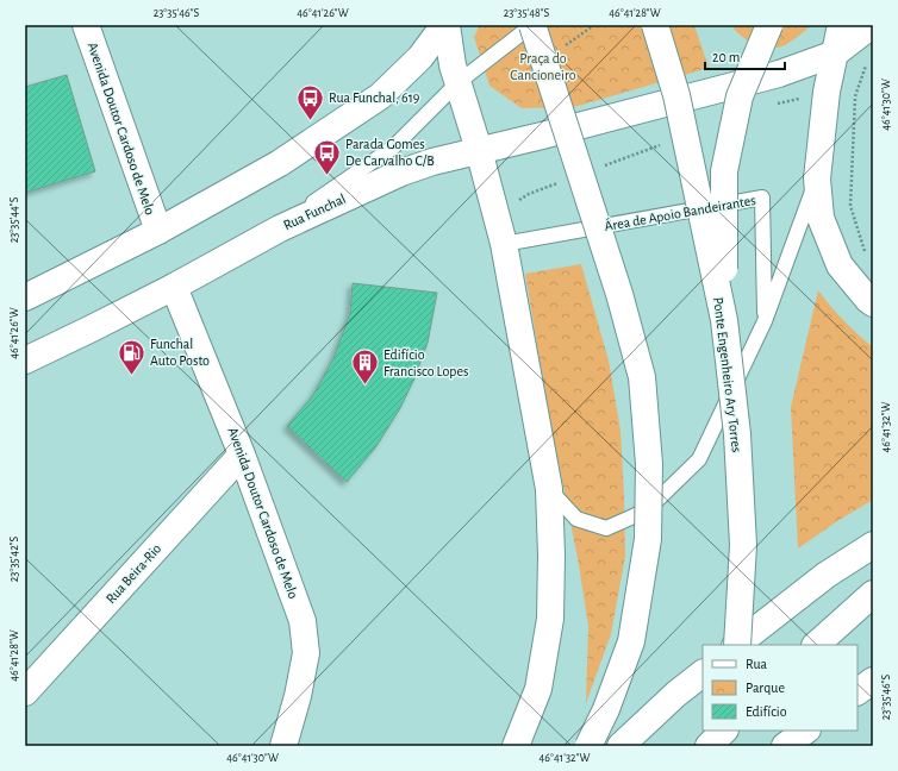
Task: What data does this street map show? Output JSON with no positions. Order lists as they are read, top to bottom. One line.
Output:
{"streets":{"main road":["Avenida Doutor Cardoso de Melo","Rua Funchal","Ponte Engenheiro Ary Torres","Rua Beira-Rio"],"lane":["Área de Apoio Bandeirantes"]},"crossings":[["Avenida Doutor Cardoso de Melo","Rua Funchal"],["Avenida Doutor Cardoso de Melo","Rua Beira-Rio"]],"parks":["Praça do Cancioneiro"],"places":{"bus stop":["Rua Funchal, 619","Parada Gomes De Carvalho C/B"],"fuel station":["Funchal Auto Posto"],"building":["Edifício Francisco Lopes"]},"legend":["Rua","Parque","Edifício"],"scale_bar":"20 m","coordinates":["23°35'46\"S","46°41'26\"W","23°35'48\"S","46°41'28\"W","46°41'30\"W","23°35'44\"S","46°41'32\"W","23°35'42\"S"]}
